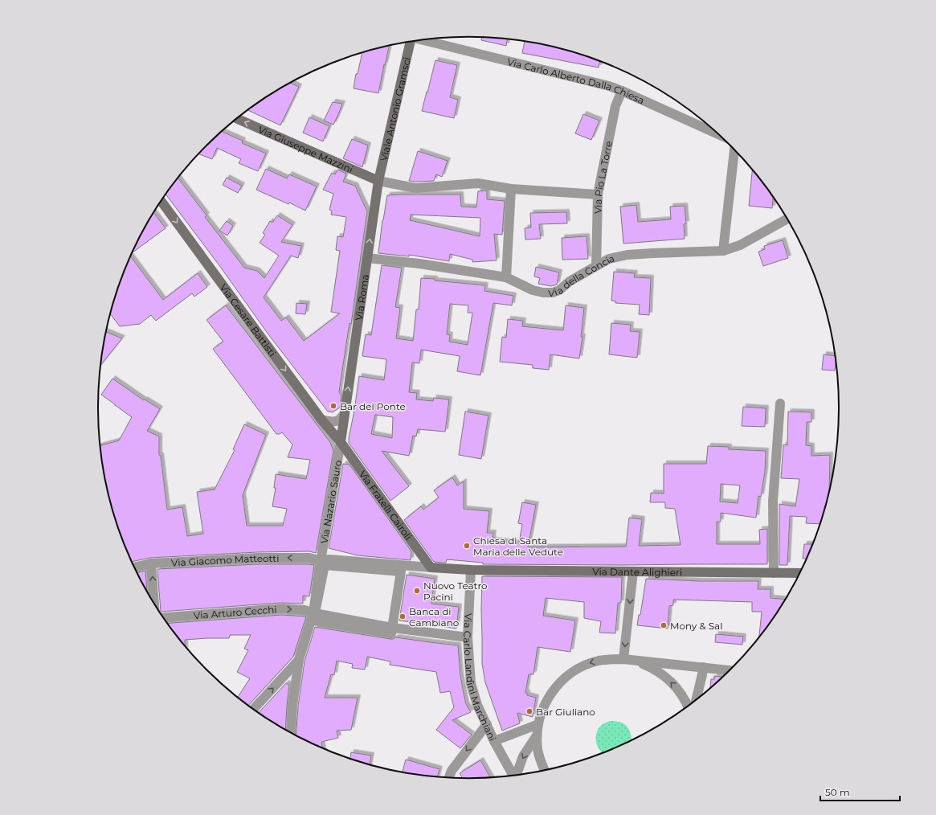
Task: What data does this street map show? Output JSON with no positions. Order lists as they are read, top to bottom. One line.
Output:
{"streets":{"street":["Via Carlo Alberto Dalla Chiesa","Viale Antonio Gramsci","Via Giuseppe Mazzini","Via Pio La Torre","Via della Concia","Via Roma","Via Cesare Battisti","Via Nazario Sauro","Via Fratelli Cairoli","Via Giacomo Matteotti","Via Dante Alighieri","Via Arturo Cecchi","Via Carlo Landini Marchiani"]},"crossings":[["Via Carlo Alberto Dalla Chiesa","Via Pio La Torre"],["Via Carlo Alberto Dalla Chiesa","Via della Concia"],["Viale Antonio Gramsci","Via Giuseppe Mazzini"],["Viale Antonio Gramsci","Via Roma"],["Via Giuseppe Mazzini","Via Roma"],["Via Pio La Torre","Via della Concia"],["Via della Concia","Via Roma"],["Via Roma","Via Cesare Battisti"],["Via Roma","Via Nazario Sauro"],["Via Roma","Via Fratelli Cairoli"],["Via Cesare Battisti","Via Nazario Sauro"],["Via Cesare Battisti","Via Fratelli Cairoli"],["Via Nazario Sauro","Via Fratelli Cairoli"],["Via Nazario Sauro","Via Giacomo Matteotti"],["Via Nazario Sauro","Via Arturo Cecchi"],["Via Fratelli Cairoli","Via Giacomo Matteotti"],["Via Fratelli Cairoli","Via Dante Alighieri"],["Via Giacomo Matteotti","Via Dante Alighieri"],["Via Dante Alighieri","Via Carlo Landini Marchiani"],["Via Arturo Cecchi","Via Carlo Landini Marchiani"]],"one_way":["Via Giuseppe Mazzini","Via Roma","Via Cesare Battisti","Via Giacomo Matteotti","Via Arturo Cecchi"],"places":["Bar del Ponte","Chiesa di Santa Maria delle Vedute","Nuovo Teatro Pacini","Banca di Cambiano","Mony & Sal","Bar Giuliano"],"scale_bar":"50 m"}
